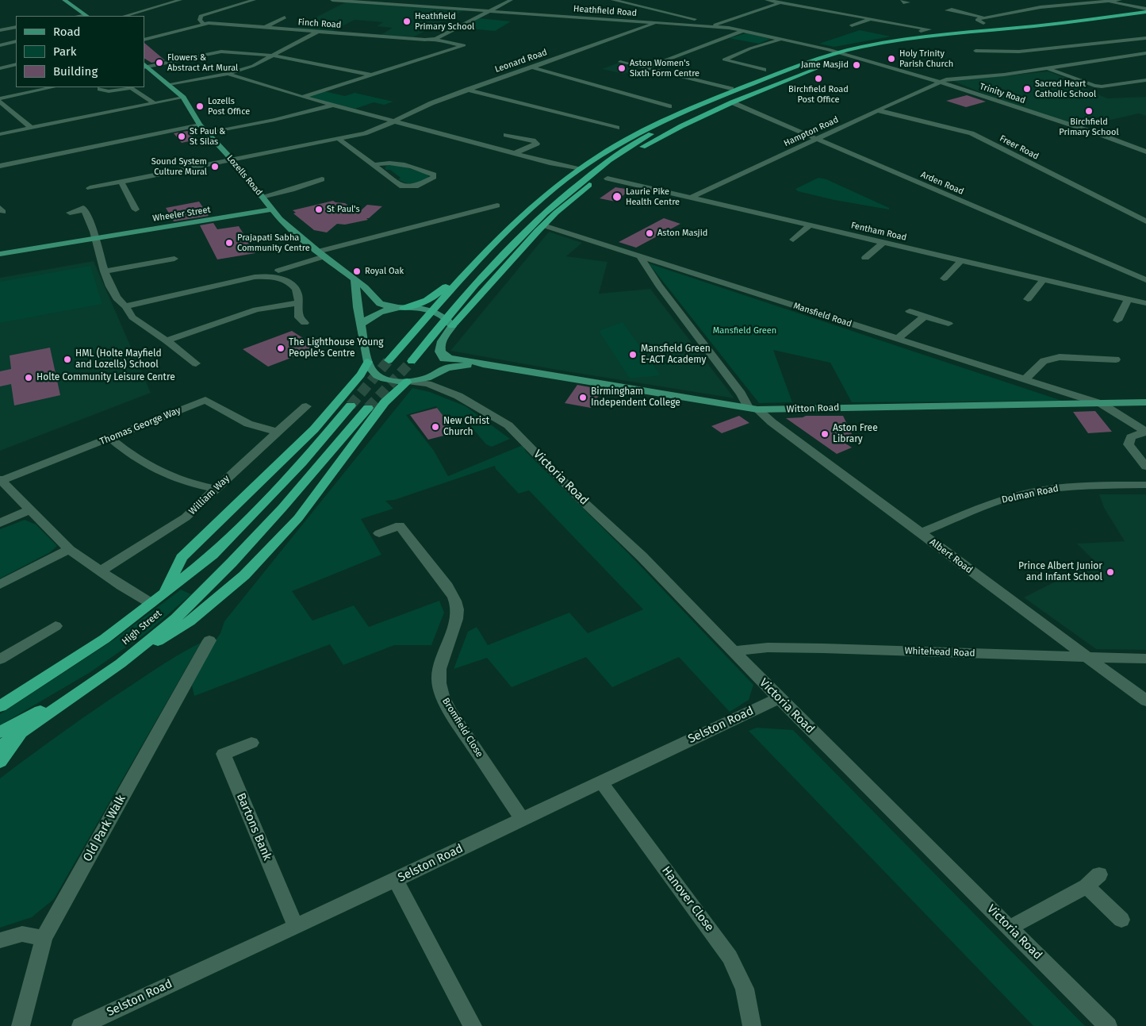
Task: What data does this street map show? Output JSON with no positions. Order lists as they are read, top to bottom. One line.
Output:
{"streets":{"highway":["High Street"],"main road":["Lozells Road","Wheeler Street","Witton Road"],"street":["Heathfield Road","Finch Road","Leonard Road","Trinity Road","Hampton Road","Freer Road","Arden Road","Fentham Road","Mansfield Road","Thomas George Way","Victoria Road","Dolman Road","William Way","Albert Road","Whitehead Road","Selston Road","Bromfield Close","Bartons Bank","Old Park Walk","Hanover Close"]},"crossings":[["Heathfield Road","Finch Road"],["Heathfield Road","Leonard Road"],["Heathfield Road","Trinity Road"],["Leonard Road","Lozells Road"],["Trinity Road","Hampton Road"],["Hampton Road","Freer Road"],["Hampton Road","Arden Road"],["Hampton Road","Fentham Road"],["Lozells Road","Wheeler Street"],["Lozells Road","Witton Road"],["Lozells Road","Victoria Road"],["Mansfield Road","Witton Road"],["Mansfield Road","Albert Road"],["Witton Road","Victoria Road"],["Witton Road","Albert Road"],["Thomas George Way","William Way"],["Victoria Road","Whitehead Road"],["Victoria Road","Selston Road"],["Dolman Road","Albert Road"],["Albert Road","Whitehead Road"],["Selston Road","Bromfield Close"],["Selston Road","Bartons Bank"],["Selston Road","Hanover Close"]],"parks":["Mansfield Green"],"places":["Heathfield Primary School","Holy Trinity Parish Church","Flowers & Abstract Art Mural","Jame Masjid","Aston Women's Sixth Form Centre","Birchfield Road Post Office","Sacred Heart Catholic School","Lozells Post Office","Birchfield Primary School","St Paul & St Silas","Sound System Culture Mural","Laurie Pike Health Centre","St Paul's","Aston Masjid","Prajapati Sabha Community Centre","Royal Oak","The Lighthouse Young People's Centre","Mansfield Green E-ACT Academy","HML (Holte Mayfield and Lozells) School","Holte Community Leisure Centre","Birmingham Independent College","New Christ Church","Aston Free Library","Prince Albert Junior and Infant School"],"legend":["Road","Park","Building"]}
